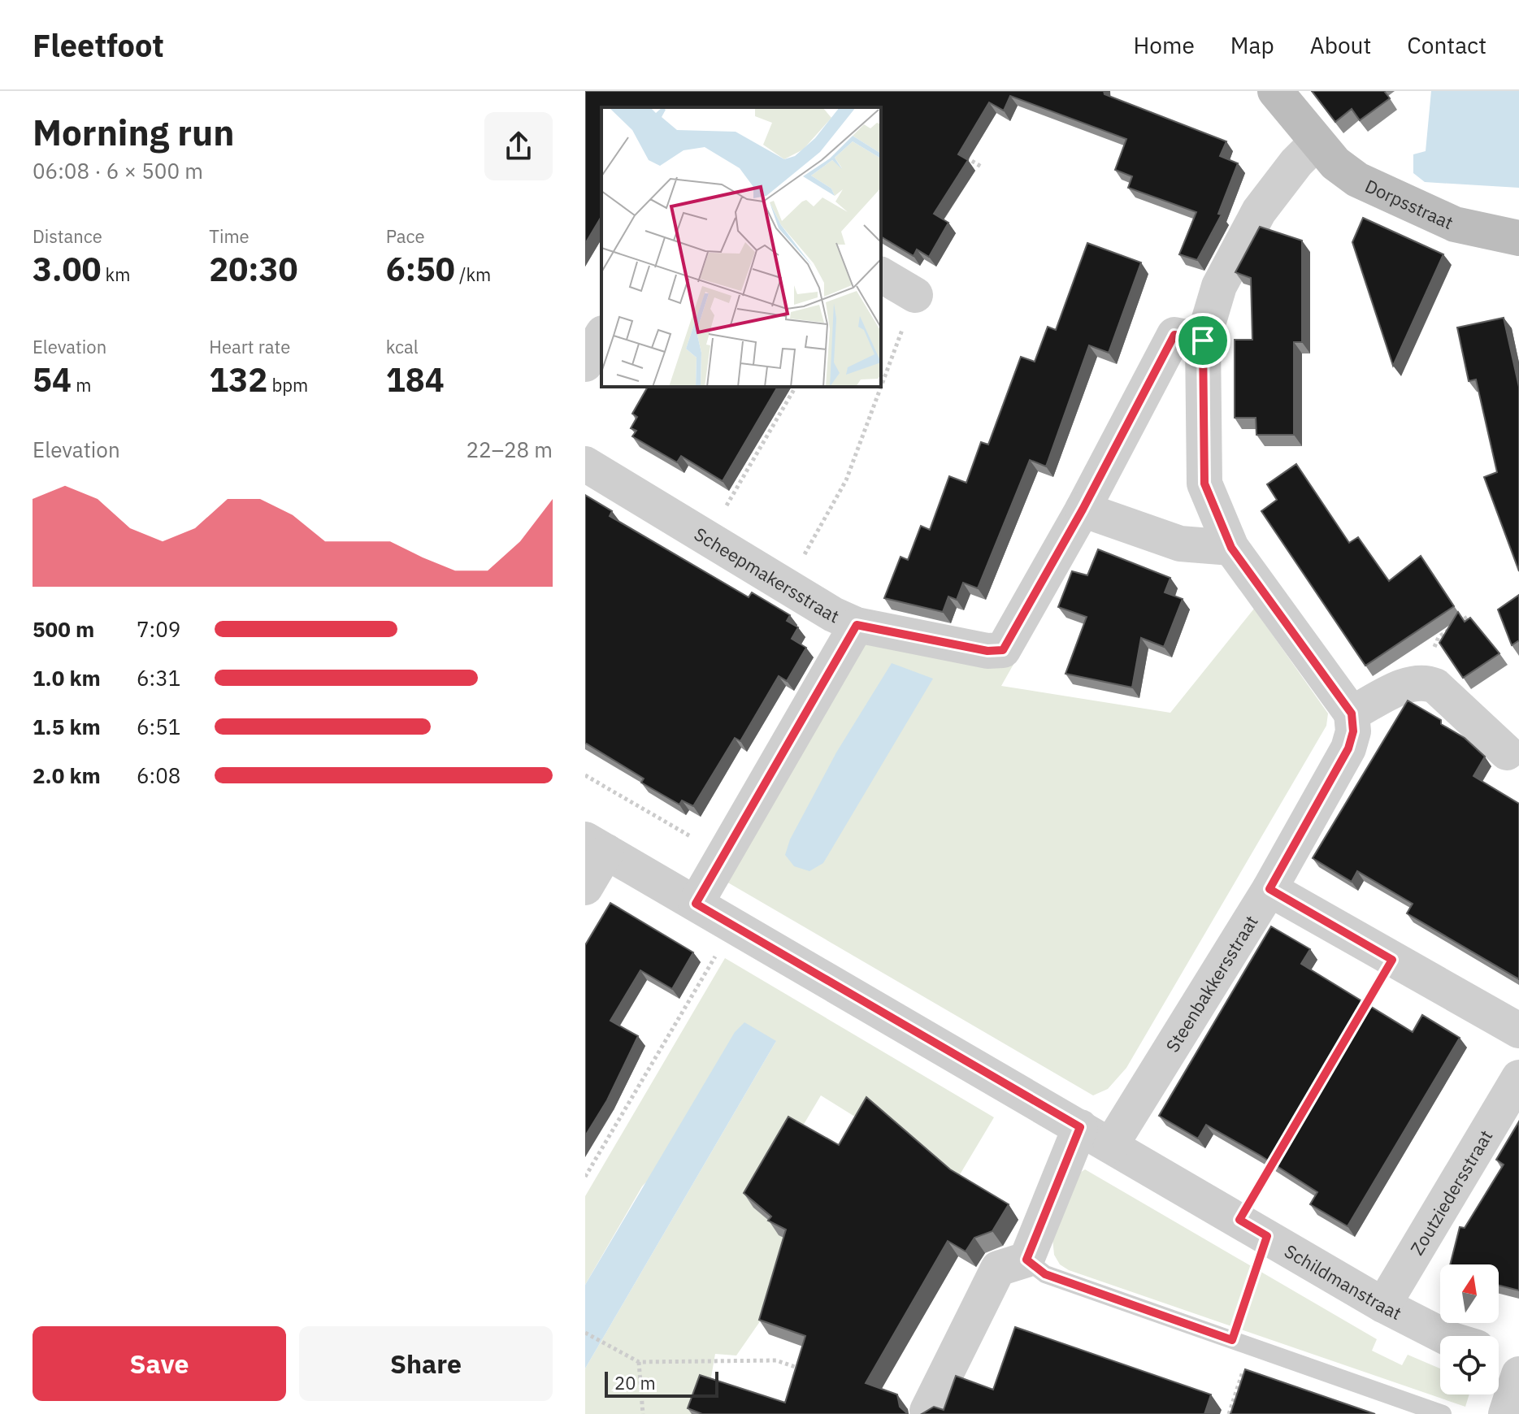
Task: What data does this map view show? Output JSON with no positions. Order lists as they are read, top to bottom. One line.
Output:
{"streets":{"street":["Dorpsstraat","Scheepmakersstraat","Steenbakkersstraat","Zoutziedersstraat","Schildmanstraat"]},"crossings":[["Steenbakkersstraat","Schildmanstraat"],["Zoutziedersstraat","Schildmanstraat"]],"scale_bar":"20 m","north":"top","page":{"header":"Fleetfoot","nav":["Home","Map","About","Contact"],"heading":["Morning run","06:08 · 6 × 500 m"],"stats":[["Distance","3.00 km"],["Time","20:30"],["Pace","6:50 /km"],["Elevation","54 m"],["Heart rate","132 bpm"],["kcal","184"]],"chart":["Elevation","22–28 m"],"list":[{"name":"500 m","note":"7:09"},{"name":"1.0 km","note":"6:31"},{"name":"1.5 km","note":"6:51"},{"name":"2.0 km","note":"6:08"}],"buttons":["Save","Share"],"scale":"20 m"}}
